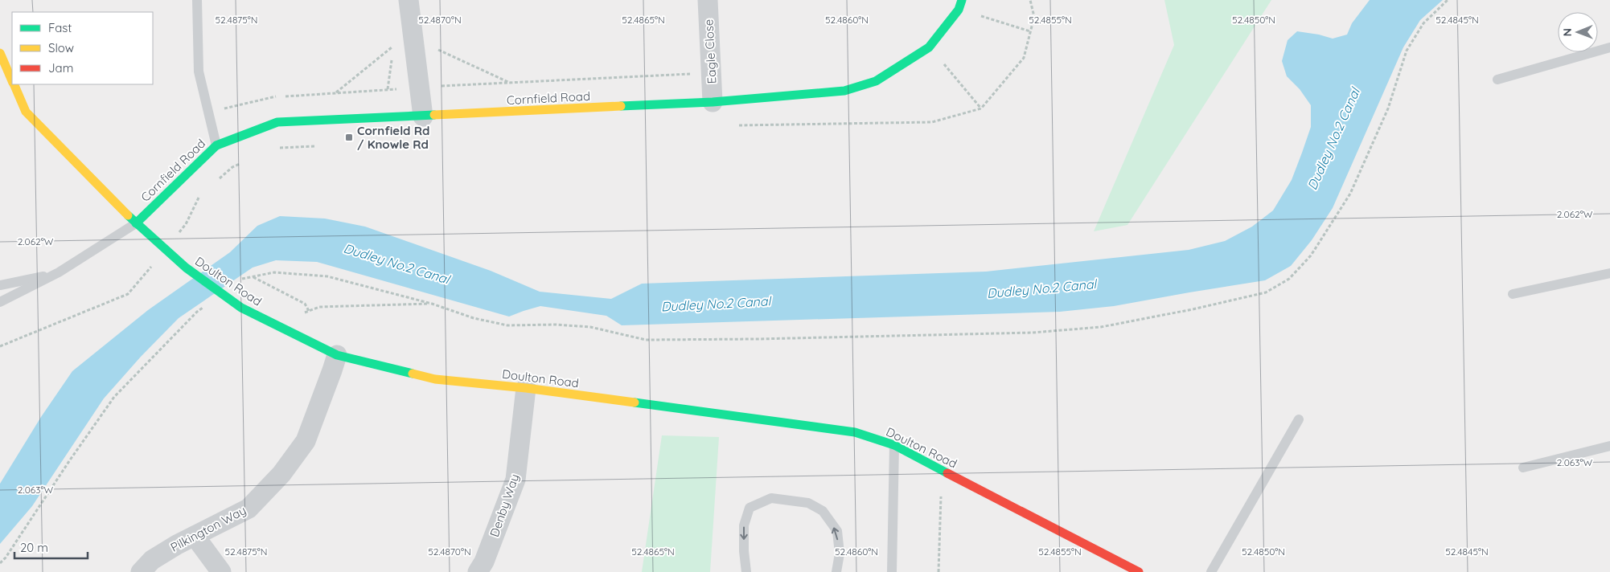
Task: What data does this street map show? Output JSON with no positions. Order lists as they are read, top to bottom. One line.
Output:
{"streets":{"street":["Eagle Close","Cornfield Road","Doulton Road","Denby Way","Pilkington Way"]},"crossings":[["Eagle Close","Cornfield Road"],["Cornfield Road","Doulton Road"],["Doulton Road","Denby Way"],["Doulton Road","Pilkington Way"]],"water":["Dudley No.2 Canal"],"places":{"transit":["Cornfield Rd / Knowle Rd"]},"legend":["Fast","Slow","Jam"],"scale_bar":"20 m","north":"left","coordinates":["52.4875°N","52.4870°N","52.4865°N","52.4860°N","52.4855°N","52.4850°N","52.4845°N","2.062°W","2.063°W"]}
